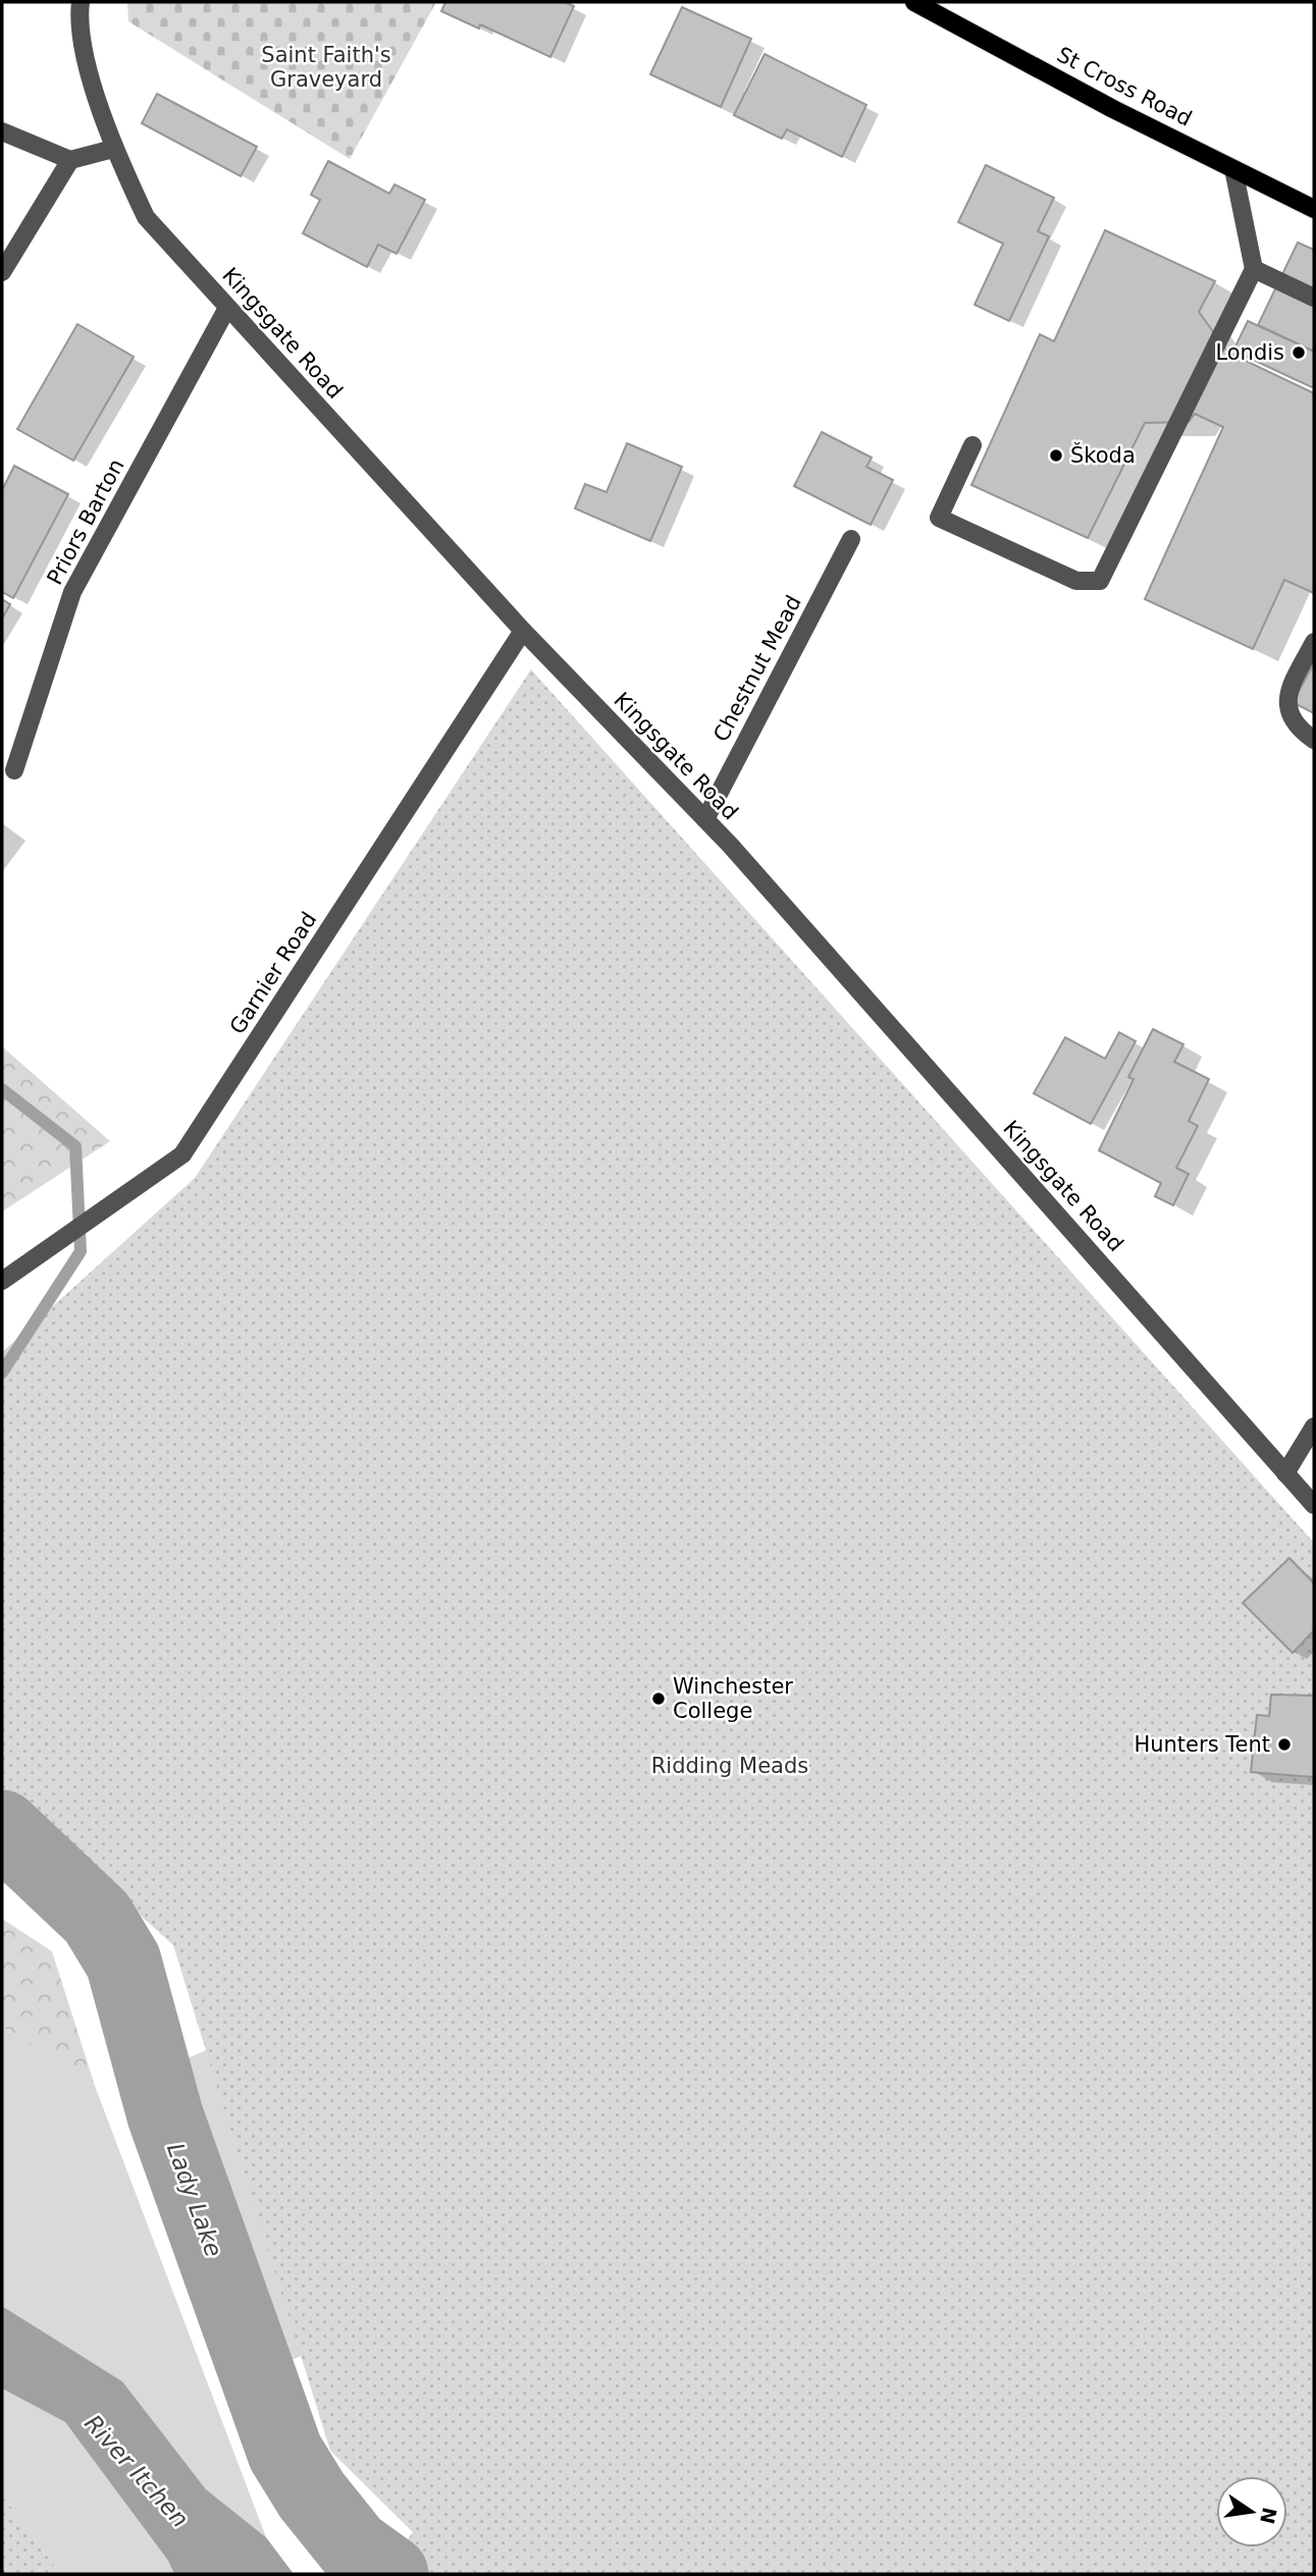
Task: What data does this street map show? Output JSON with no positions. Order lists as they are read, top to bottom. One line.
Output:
{"streets":{"main road":["St Cross Road"],"street":["Kingsgate Road","Priors Barton","Chestnut Mead","Garnier Road"]},"crossings":[["Kingsgate Road","Priors Barton"],["Kingsgate Road","Chestnut Mead"],["Kingsgate Road","Garnier Road"]],"water":["Lady Lake","River Itchen"],"parks":["Saint Faith's Graveyard","Ridding Meads"],"places":["Londis","Škoda","Winchester College","Hunters Tent"],"north":"right"}
